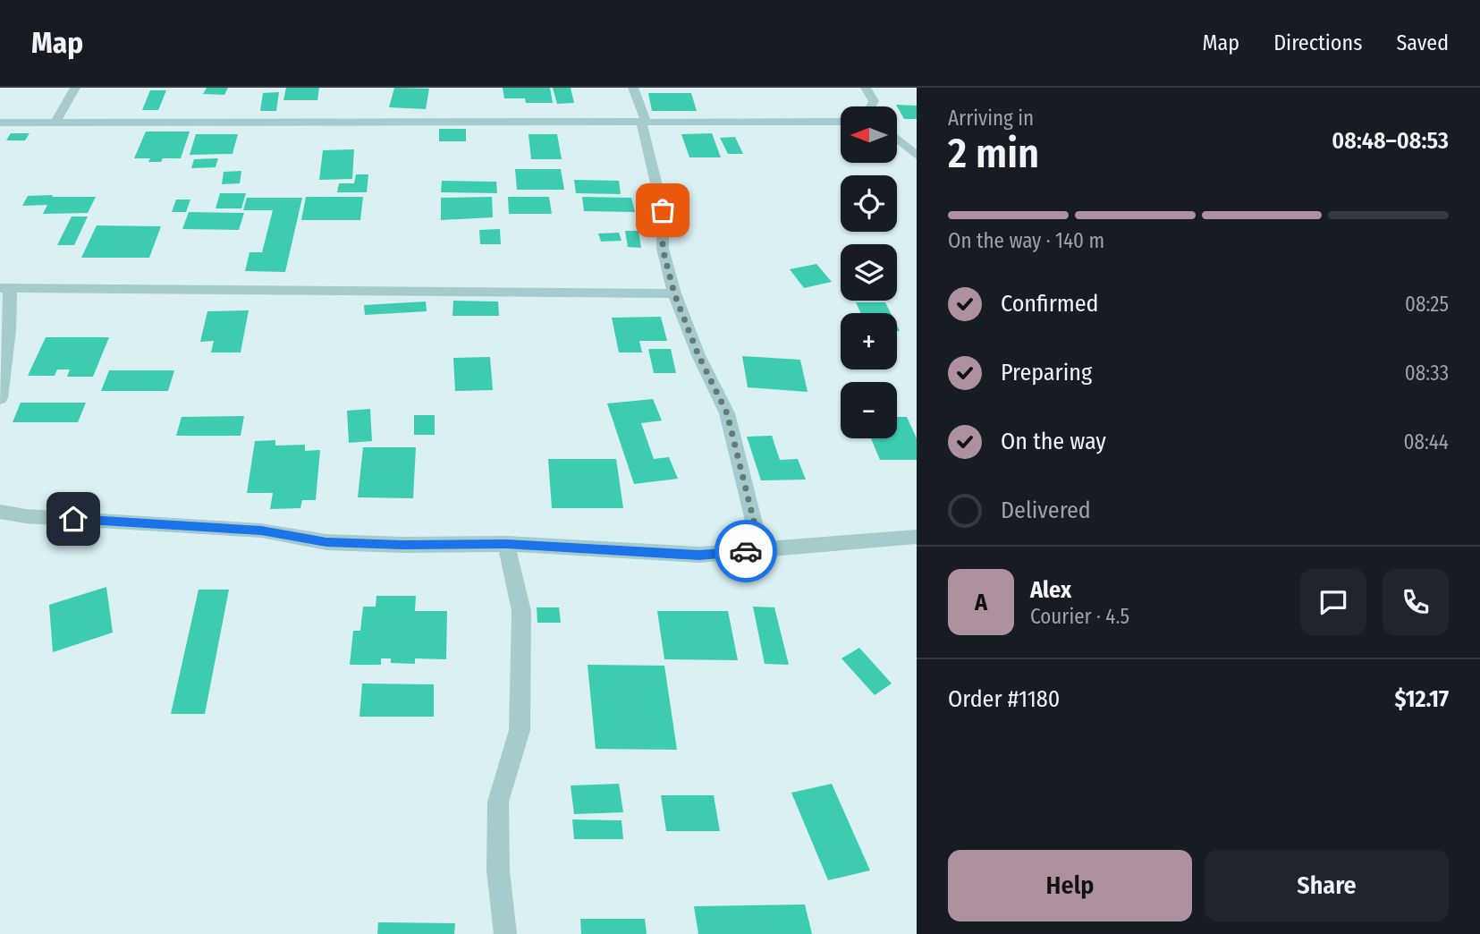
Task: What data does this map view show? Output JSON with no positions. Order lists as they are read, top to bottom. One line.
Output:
{"north":"left","page":{"header":"Map","nav":["Map","Directions","Saved"],"heading":["2 min","Arriving in","08:48–08:53"],"panel":["Alex","Courier · 4.5","Order #1180","$12.17"],"map_buttons":["+","−"],"bar":"On the way · 140 m","list":[["Confirmed","08:25"],["Preparing","08:33"],["On the way","08:44"],"Delivered"],"round":"A","buttons":["Help","Share"]}}
